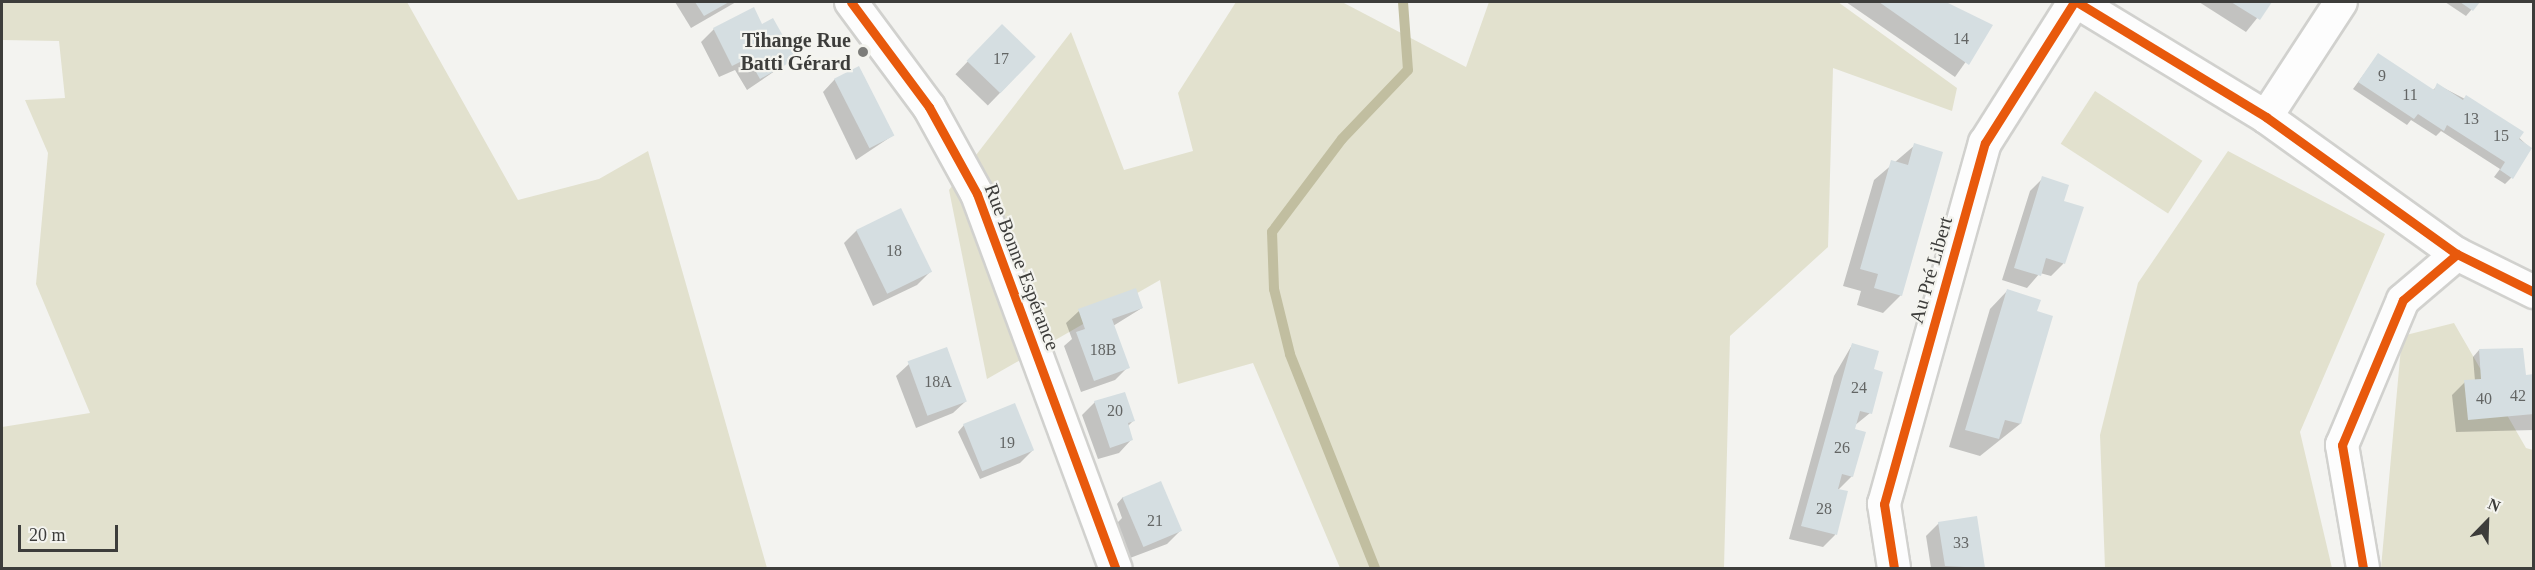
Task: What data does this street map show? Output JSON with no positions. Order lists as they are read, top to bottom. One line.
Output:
{"streets":{"street":["Rue Bonne Espérance","Au Pré Libert"]},"places":["Tihange Rue Batti Gérard"],"house_numbers":["14","17","9","11","13","15","18","18B","18A","24","42","40","20","19","26","28","21","33"],"scale_bar":"20 m","north":"top right"}
